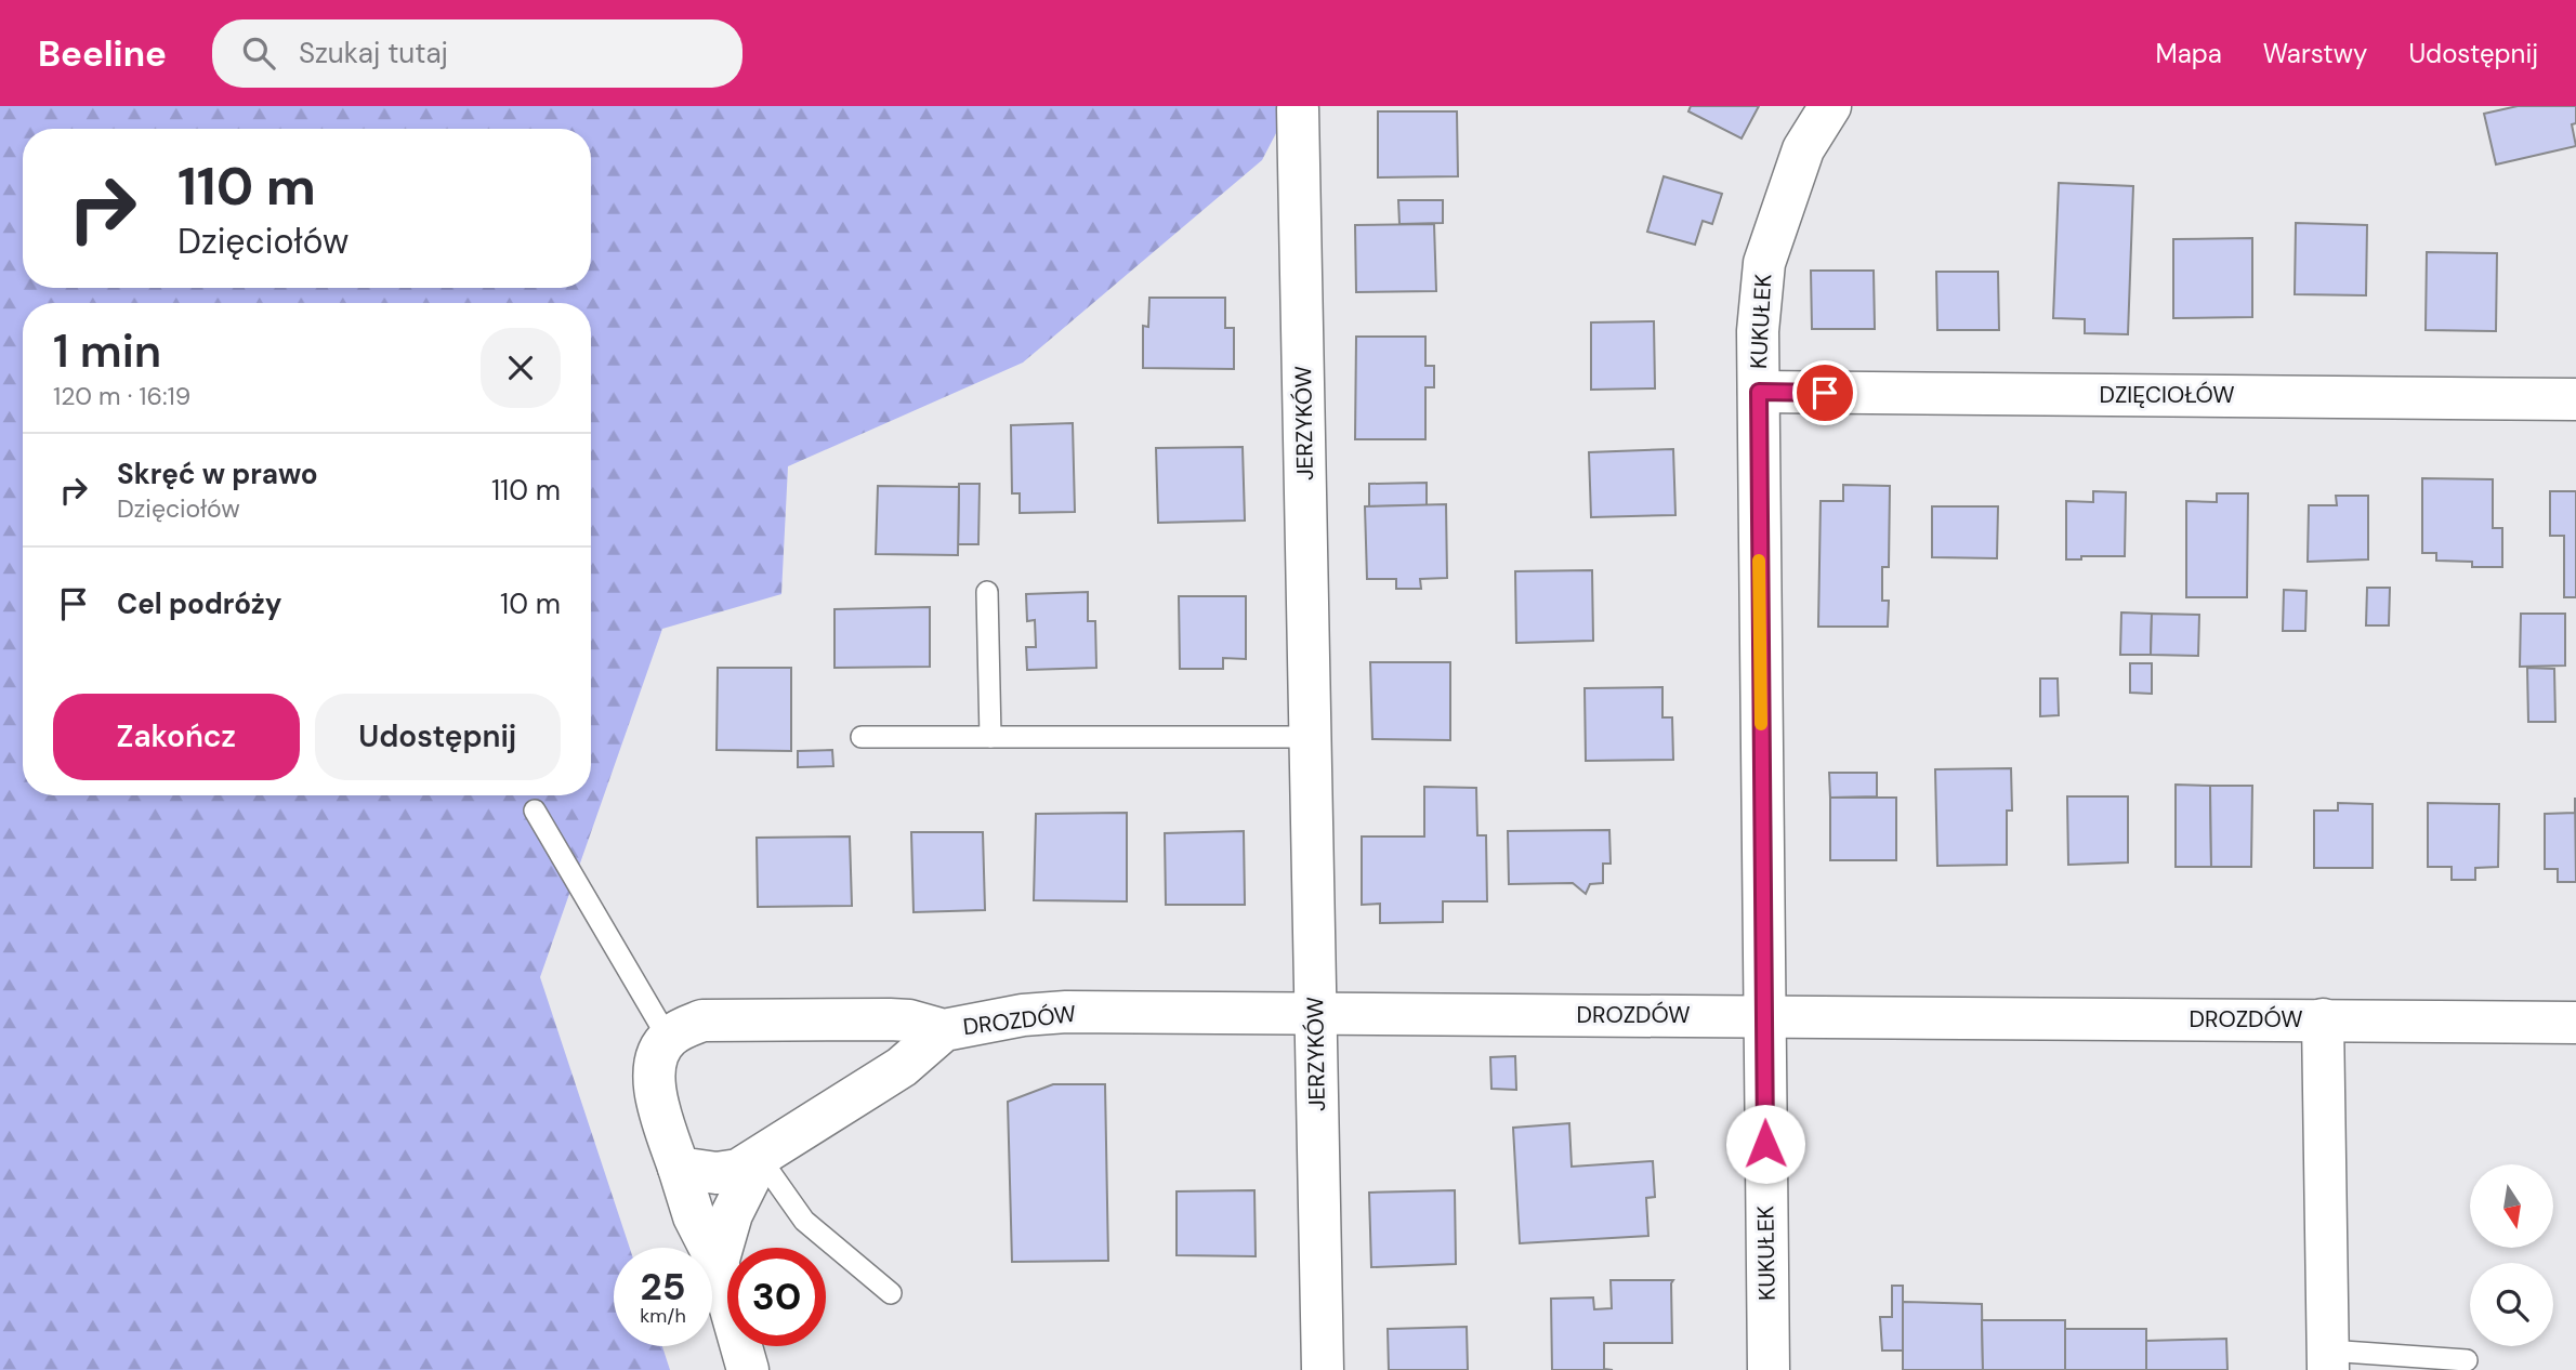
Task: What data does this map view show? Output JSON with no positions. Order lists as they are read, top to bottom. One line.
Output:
{"streets":{"street":["KUKUŁEK","DZIĘCIOŁÓW","JERZYKÓW","DROZDÓW"]},"crossings":[["KUKUŁEK","DZIĘCIOŁÓW"],["KUKUŁEK","DROZDÓW"],["JERZYKÓW","DROZDÓW"]],"north":"bottom","page":{"header":"Beeline","search":"Szukaj tutaj","nav":["Mapa","Warstwy","Udostępnij"],"turn":["110 m","Dzięciołów"],"heading":["1 min","120 m · 16:19"],"list":[{"name":"Skręć w prawo","note":"Dzięciołów","value":"110 m"},{"name":"Cel podróży","value":"10 m"}],"buttons":["Zakończ","Udostępnij"],"speed":"25 km/h","limit":"30"}}
